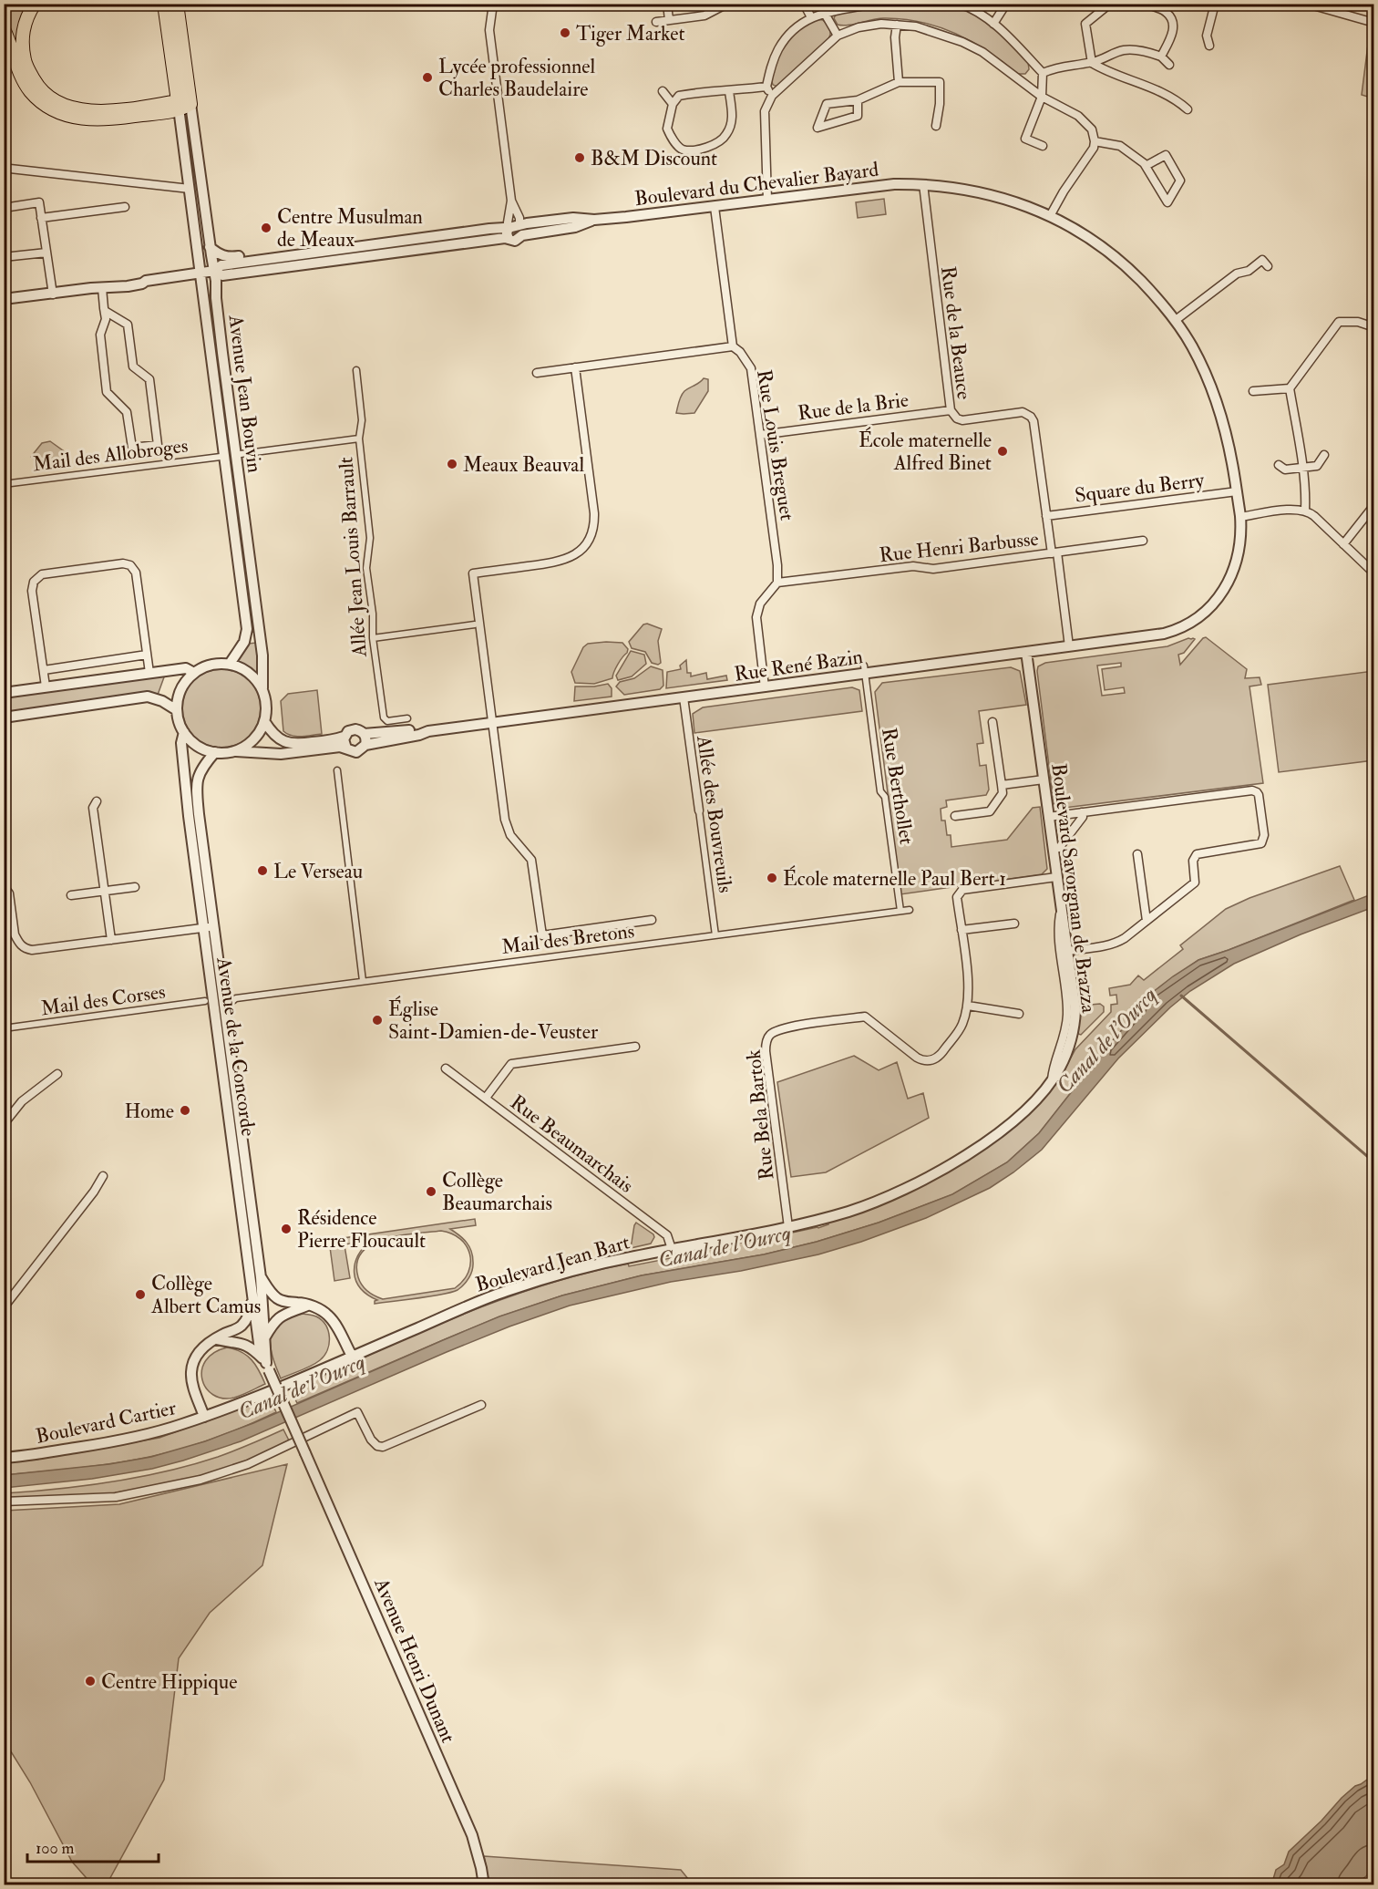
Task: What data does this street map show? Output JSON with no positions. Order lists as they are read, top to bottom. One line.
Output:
{"streets":{"street":["Boulevard du Chevalier Bayard","Rue de la Beauce","Avenue Jean Bouvin","Rue de la Brie","Rue Louis Breguet","Mail des Allobroges","Square du Berry","Rue Henri Barbusse","Allée Jean Louis Barrault","Rue René Bazin","Rue Berthollet","Allée des Bouvreuils","Boulevard Savorgnan de Brazza","Mail des Bretons","Mail des Corses","Avenue de la Concorde","Rue Bela Bartok","Rue Beaumarchais","Boulevard Jean Bart","Boulevard Cartier","Avenue Henri Dunant"]},"crossings":[["Boulevard du Chevalier Bayard","Rue de la Beauce"],["Boulevard du Chevalier Bayard","Rue René Bazin"],["Rue de la Beauce","Rue de la Brie"],["Rue de la Beauce","Square du Berry"],["Avenue Jean Bouvin","Avenue de la Concorde"],["Rue de la Brie","Rue Louis Breguet"],["Rue Louis Breguet","Rue Henri Barbusse"],["Square du Berry","Rue René Bazin"],["Rue René Bazin","Rue Berthollet"],["Rue René Bazin","Allée des Bouvreuils"],["Rue René Bazin","Boulevard Savorgnan de Brazza"],["Rue Berthollet","Mail des Bretons"],["Allée des Bouvreuils","Mail des Bretons"],["Boulevard Savorgnan de Brazza","Rue Bela Bartok"],["Boulevard Savorgnan de Brazza","Boulevard Jean Bart"],["Avenue de la Concorde","Avenue Henri Dunant"],["Rue Bela Bartok","Boulevard Jean Bart"],["Rue Beaumarchais","Boulevard Jean Bart"],["Boulevard Jean Bart","Boulevard Cartier"]],"water":["Canal de l'Ourcq"],"places":["Tiger Market","Lycée professionnel Charles Baudelaire","B&M Discount","Centre Musulman de Meaux","École maternelle Alfred Binet","Meaux Beauval","Le Verseau","École maternelle Paul Bert 1","Église Saint-Damien-de-Veuster","Home","Collège Beaumarchais","Résidence Pierre Floucault","Collège Albert Camus","Centre Hippique"],"scale_bar":"100 m"}
